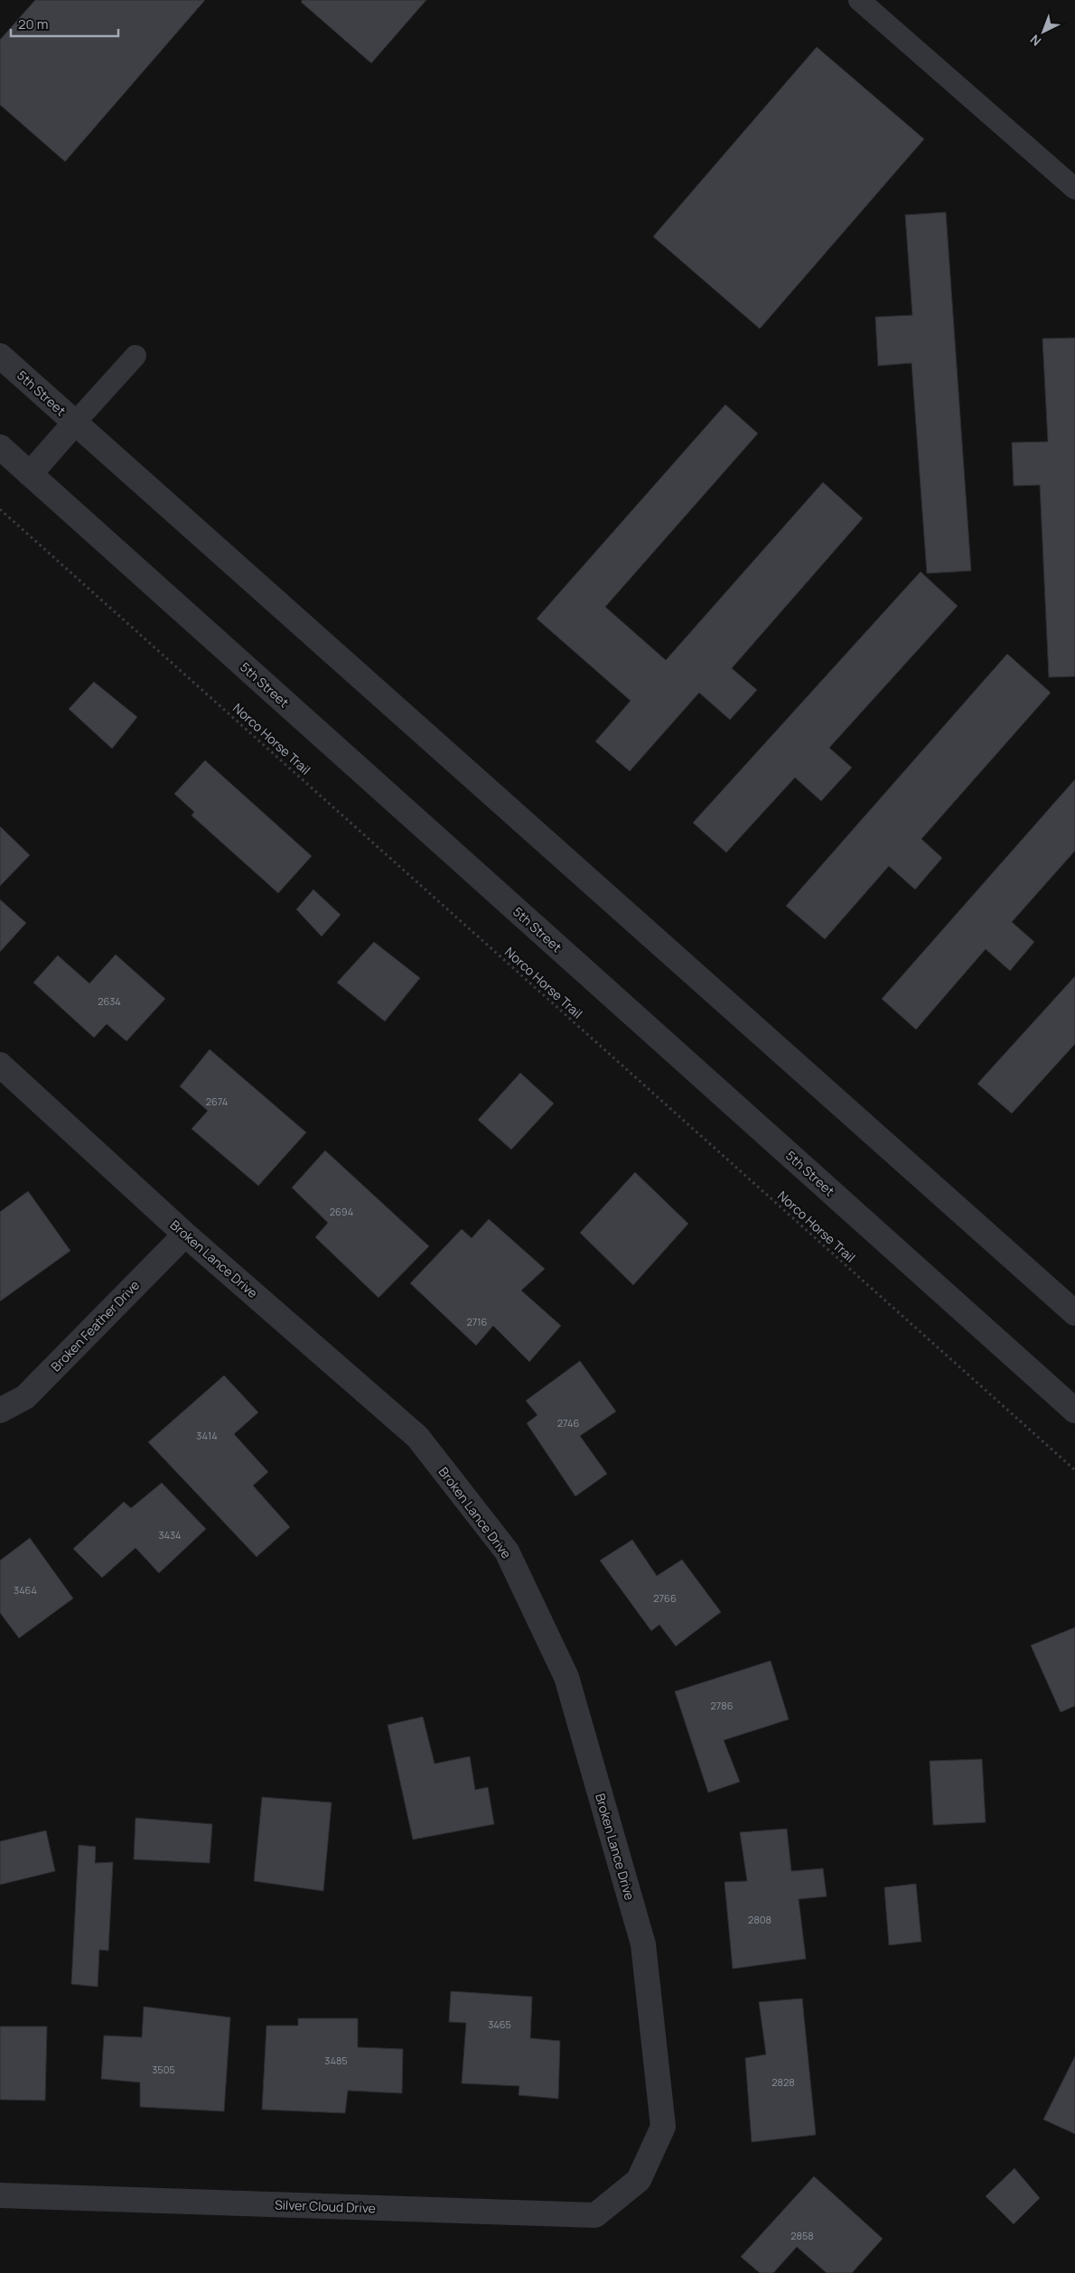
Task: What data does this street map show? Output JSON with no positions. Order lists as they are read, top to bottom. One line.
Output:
{"streets":{"street":["5th Street","Broken Lance Drive","Broken Feather Drive","Silver Cloud Drive"],"path":["Norco Horse Trail"]},"crossings":[["Broken Lance Drive","Broken Feather Drive"],["Broken Lance Drive","Silver Cloud Drive"]],"house_numbers":["2634","2674","2694","2716","2746","3414","3434","3464","2766","2786","2808","3465","3485","3505","2828","2858"],"scale_bar":"20 m","north":"bottom left"}
